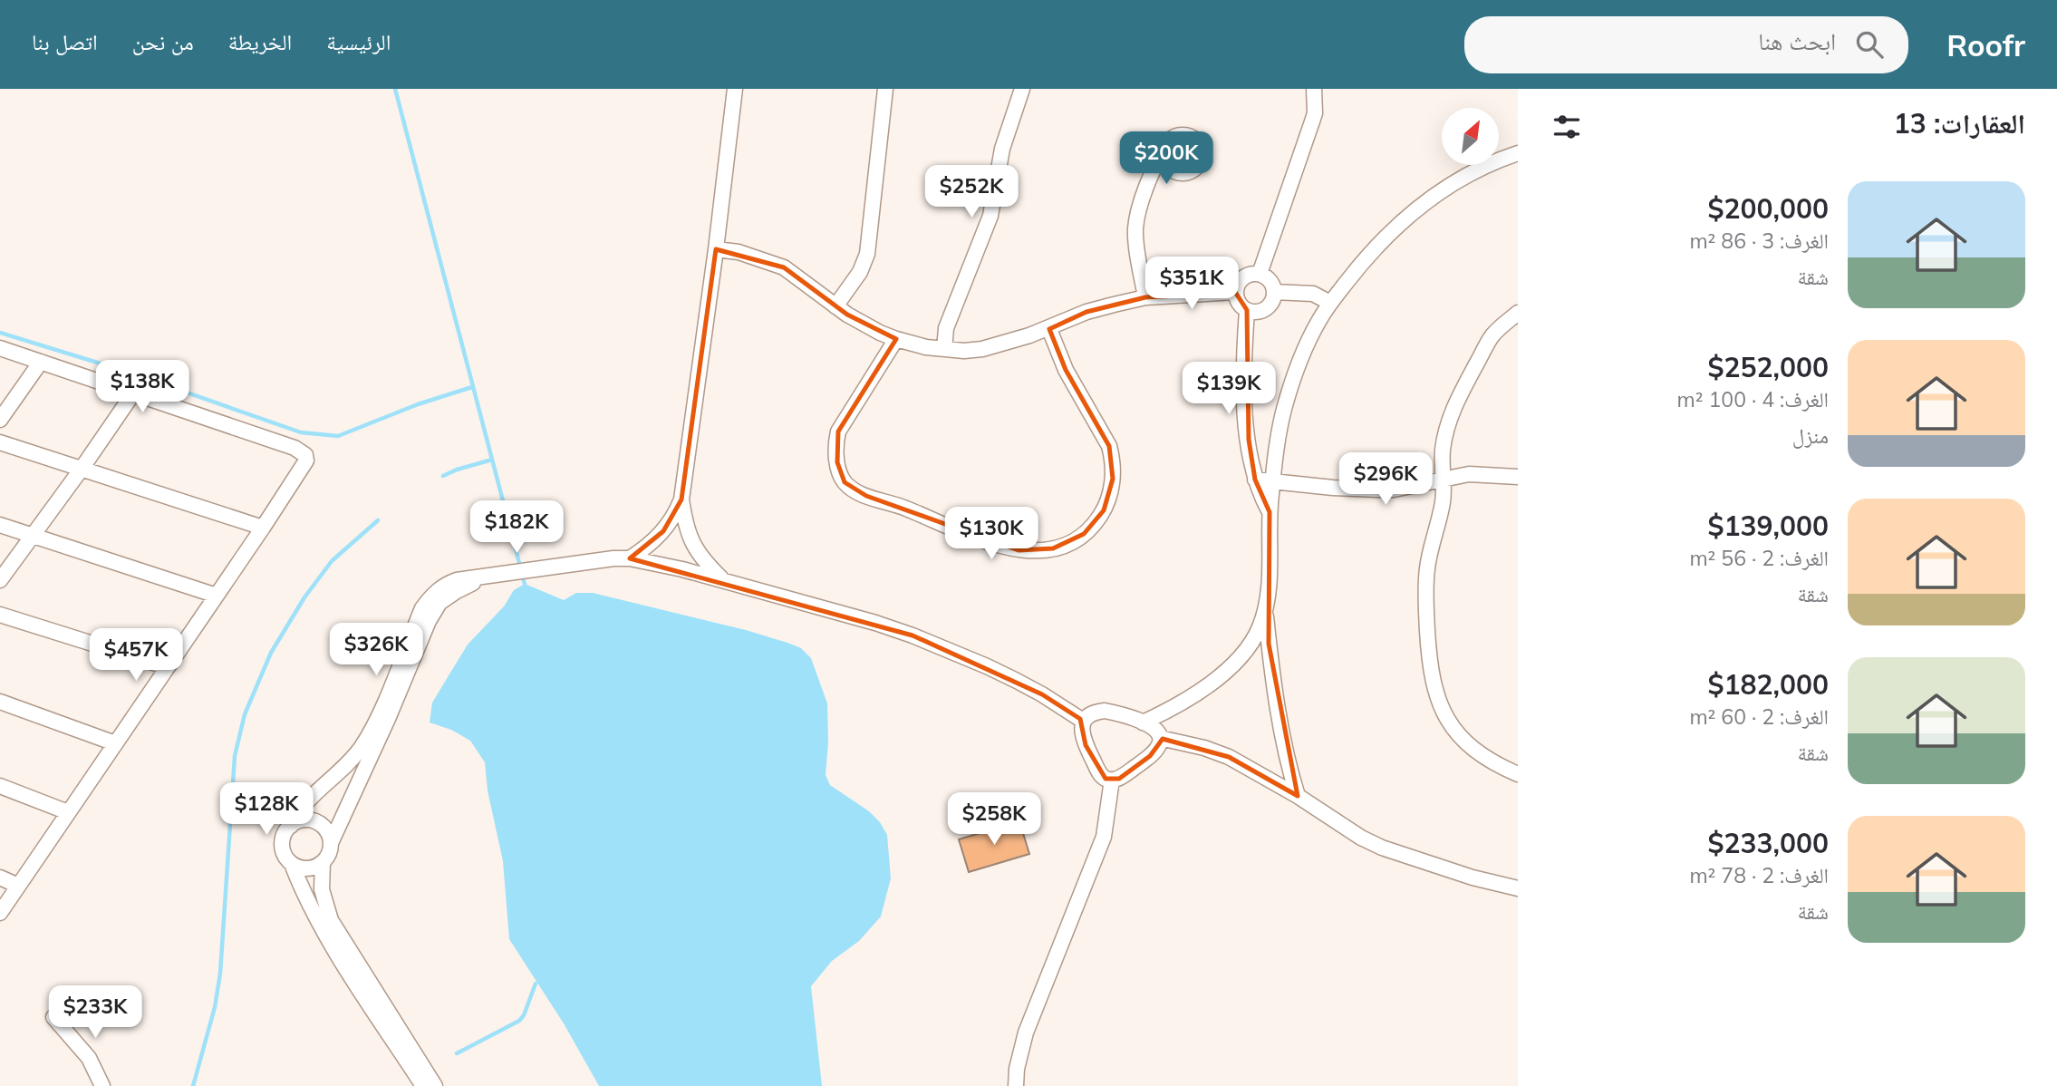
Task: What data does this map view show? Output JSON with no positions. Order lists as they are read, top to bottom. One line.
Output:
{"north":"top right","page":{"header":"Roofr","search":"ابحث هنا","nav":["الرئيسية","الخريطة","من نحن","اتصل بنا"],"heading":"العقارات: 13","price":["$200K","$252K","$351K","$138K","$139K","$296K","$182K","$130K","$326K","$457K","$128K","$258K","$233K"],"list":[{"name":"$200,000","note":"الغرف: 3 · 86 m² · شقة"},{"name":"$252,000","note":"الغرف: 4 · 100 m² · منزل"},{"name":"$139,000","note":"الغرف: 2 · 56 m² · شقة"},{"name":"$182,000","note":"الغرف: 2 · 60 m² · شقة"},{"name":"$233,000","note":"الغرف: 2 · 78 m² · شقة"}]}}
